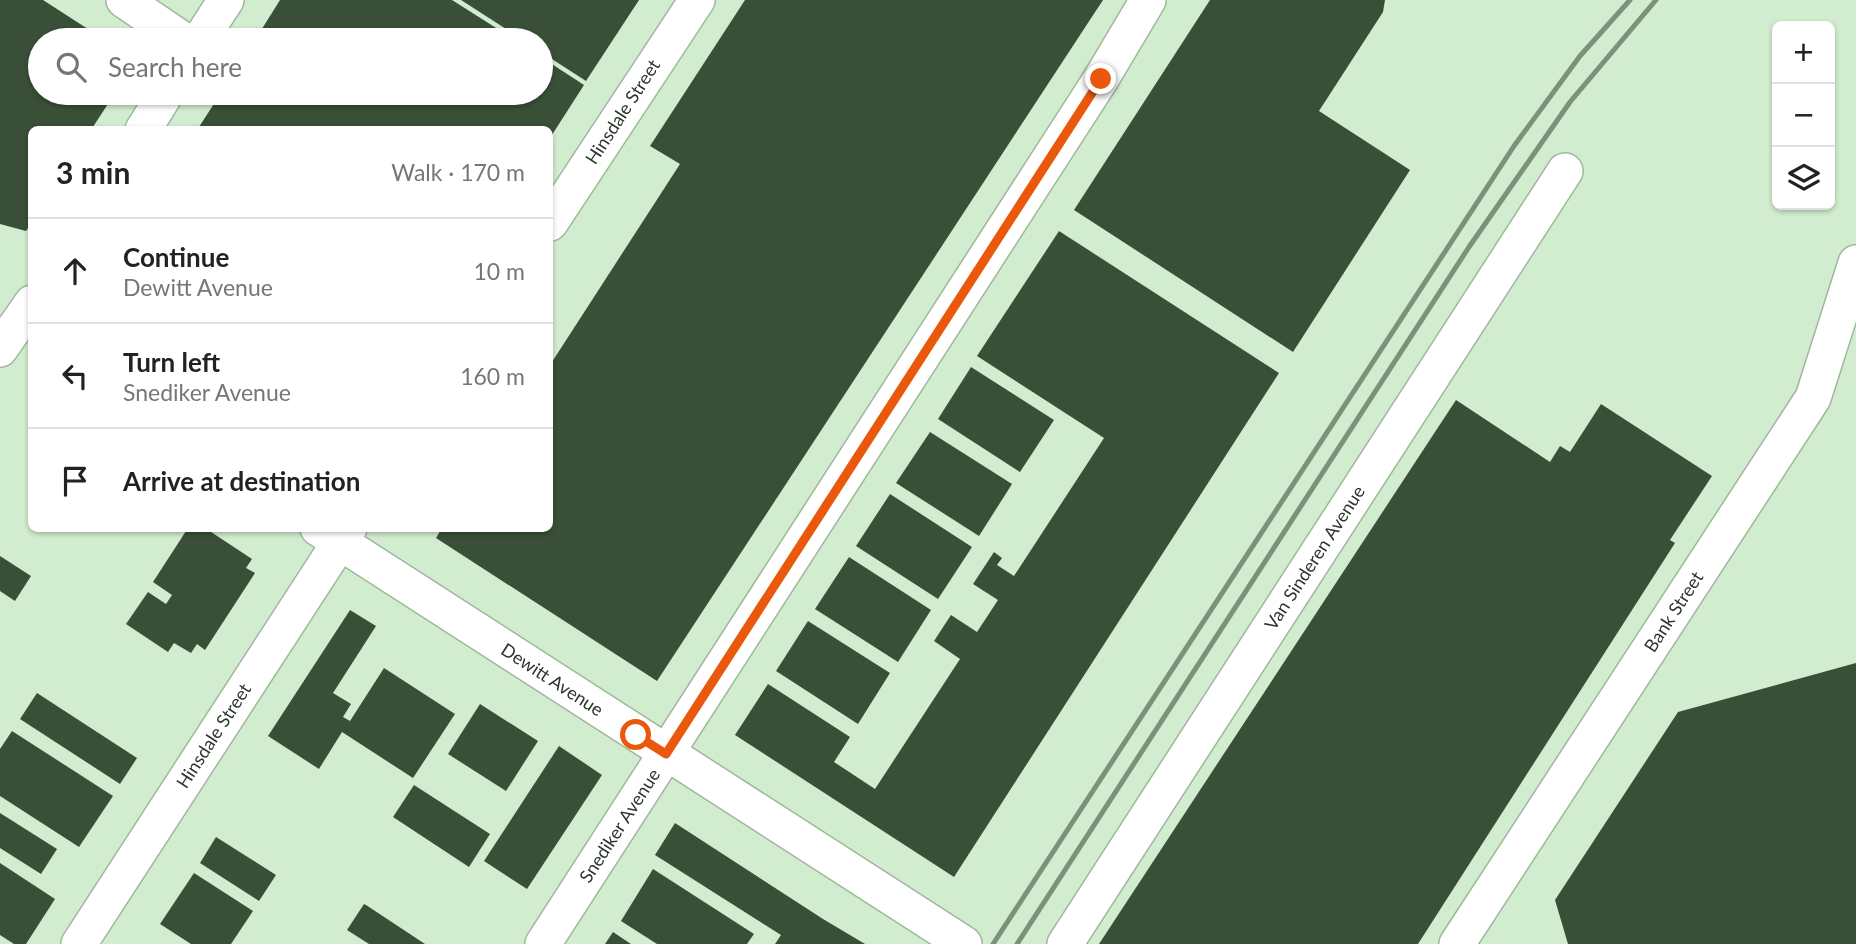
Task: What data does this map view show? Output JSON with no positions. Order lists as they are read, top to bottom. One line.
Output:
{"streets":{"street":["Hinsdale Street","Van Sinderen Avenue","Bank Street","Dewitt Avenue","Snediker Avenue"]},"crossings":[["Hinsdale Street","Dewitt Avenue"],["Dewitt Avenue","Snediker Avenue"]],"page":{"map_buttons":["+","−"],"search":"Search here","heading":["3 min","Walk · 170 m"],"list":[["Continue","Dewitt Avenue","10 m"],["Turn left","Snediker Avenue","160 m"],"Arrive at destination"]}}
